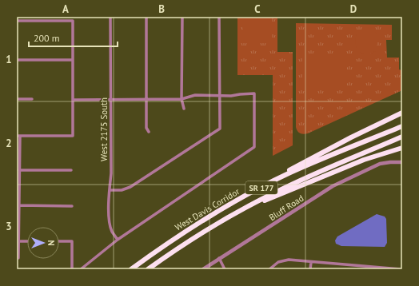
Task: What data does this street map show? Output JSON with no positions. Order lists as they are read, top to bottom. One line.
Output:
{"streets":{"highway":["SR 177","West Davis Corridor"],"street":["West 2175 South","Bluff Road"]},"scale_bar":"200 m","north":"right","grid":{"columns":["A","B","C","D"],"rows":["1","2","3"]}}
